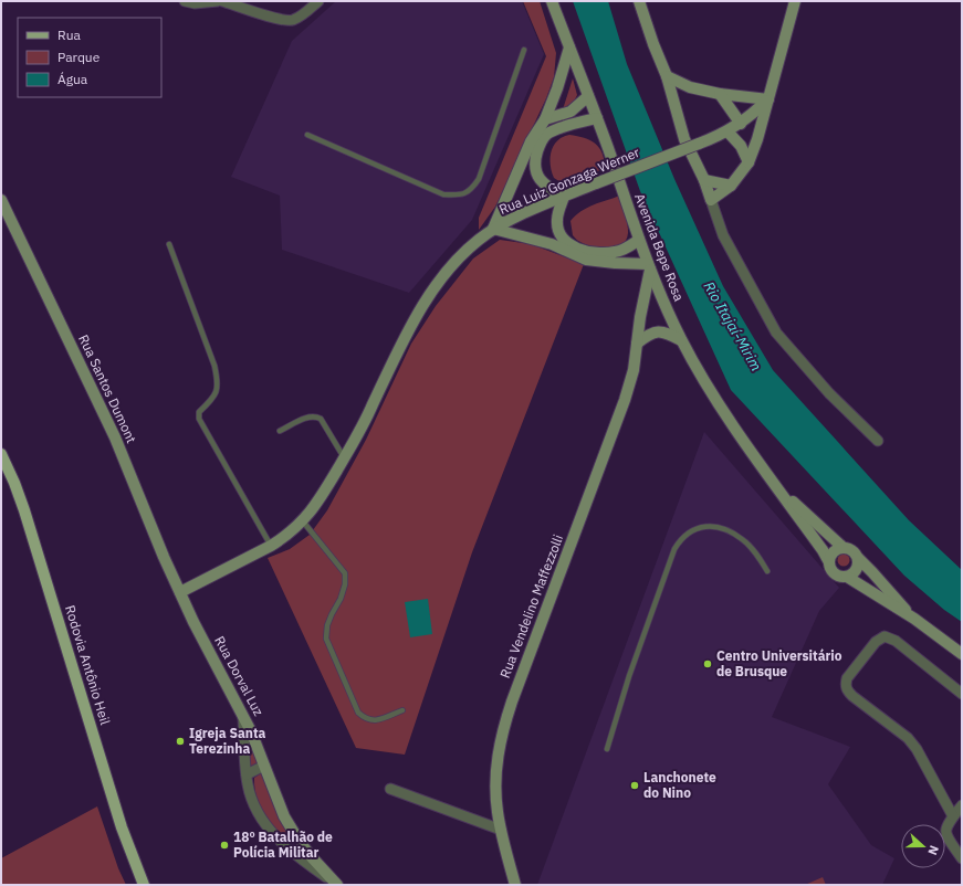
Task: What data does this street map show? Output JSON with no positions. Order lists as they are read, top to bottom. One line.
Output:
{"streets":{"main road":["Rua Luiz Gonzaga Werner","Avenida Bepe Rosa","Rua Santos Dumont","Rua Vendelino Maffezzolli","Rodovia Antônio Heil","Rua Dorval Luz"]},"crossings":[["Rua Luiz Gonzaga Werner","Rua Santos Dumont"],["Rua Luiz Gonzaga Werner","Rua Dorval Luz"],["Avenida Bepe Rosa","Rua Vendelino Maffezzolli"],["Rua Santos Dumont","Rua Dorval Luz"]],"water":["Rio Itajaí-Mirim"],"places":["Centro Universitário de Brusque","Igreja Santa Terezinha","Lanchonete do Nino","18º Batalhão de Polícia Militar"],"legend":["Rua","Parque","Água"],"north":"right"}
